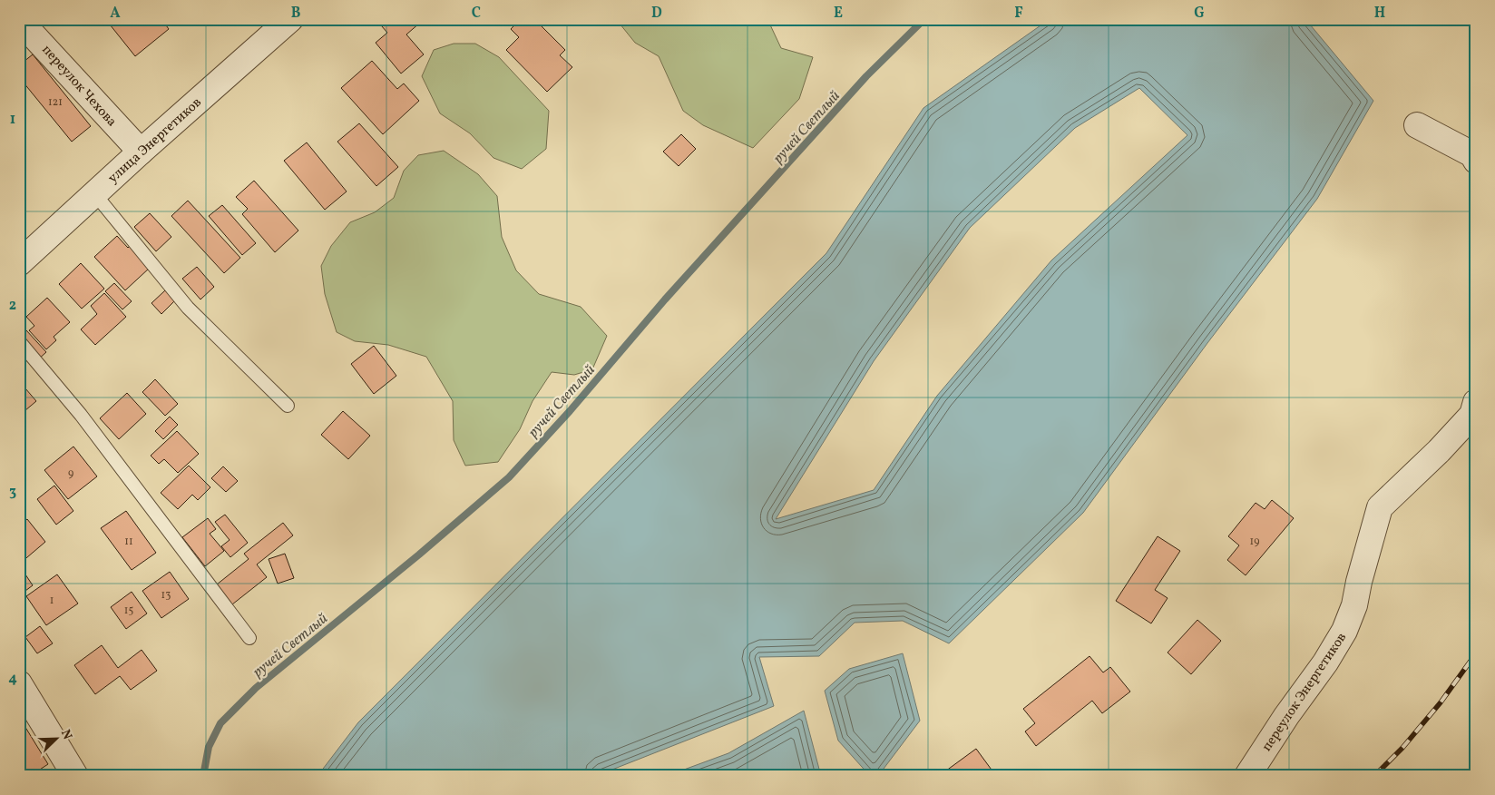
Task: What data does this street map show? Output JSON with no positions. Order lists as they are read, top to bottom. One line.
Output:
{"streets":{"street":["переулок Чехова","улица Энергетиков","переулок Энергетиков"]},"crossings":[["переулок Чехова","улица Энергетиков"]],"water":["ручей Светлый"],"house_numbers":["121","9","11","19","13","1","15"],"north":"top right","grid":{"columns":["A","B","C","D","E","F","G","H"],"rows":["1","2","3","4"]}}
